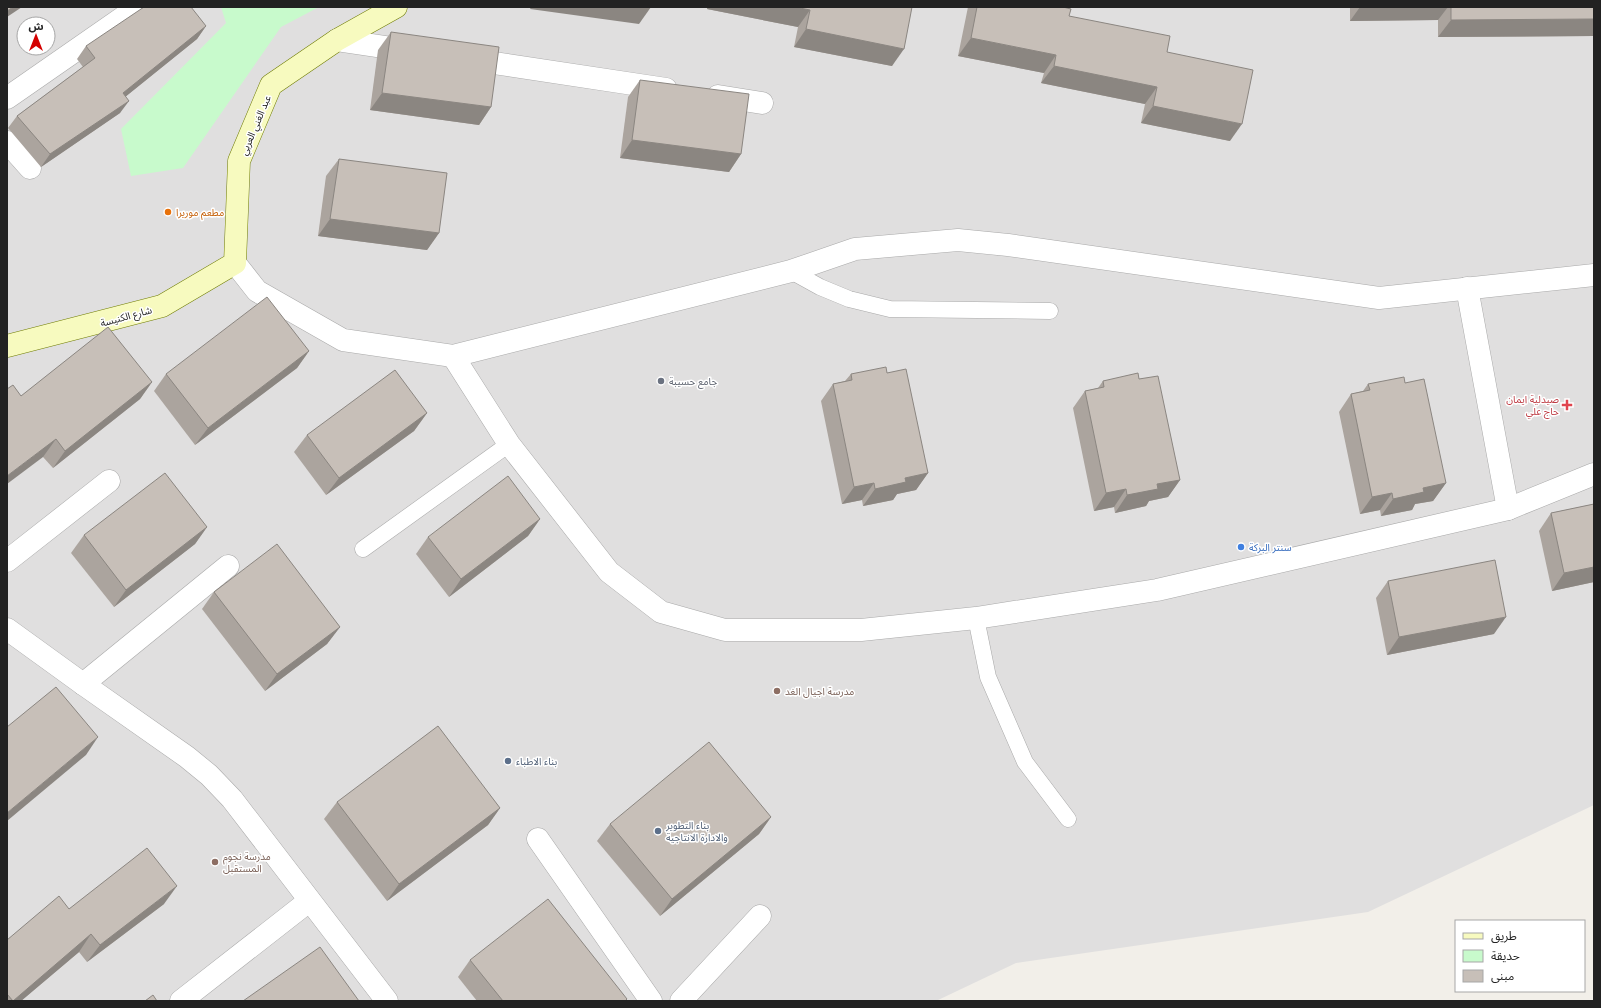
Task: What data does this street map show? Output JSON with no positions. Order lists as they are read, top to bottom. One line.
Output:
{"streets":{"street":["عبد الغني العربي","شارع الكنيسة"]},"crossings":[["عبد الغني العربي","شارع الكنيسة"]],"places":{"other":["مطعم موريرا","جامع حسيبة","سنتر البركة","مدرسة اجيال الغد","بناء الاطباء","بناء التطوير والادارة الانتاجية","مدرسة نجوم المستقبل"],"health":["صيدلية ايمان حاج علي"]},"legend":["طريق","حديقة","مبنى"],"north":"top"}
